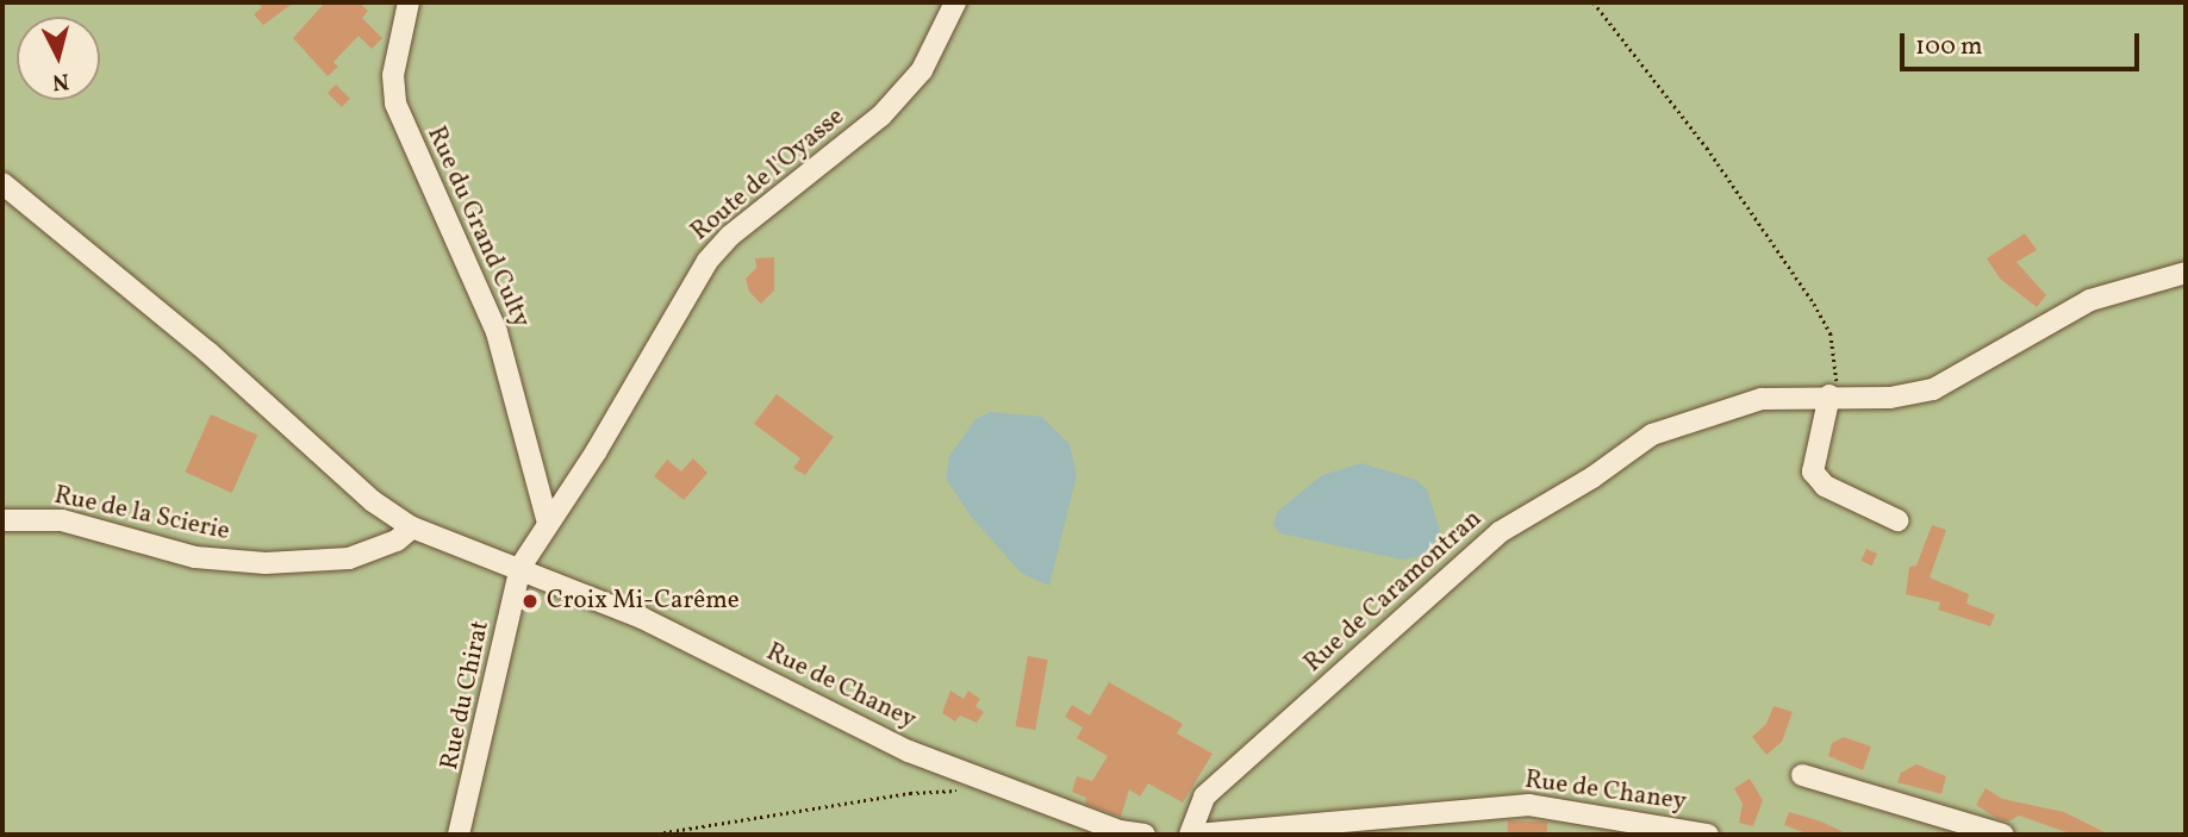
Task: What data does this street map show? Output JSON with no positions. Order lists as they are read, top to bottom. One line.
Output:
{"streets":{"street":["Route de l'Oyasse","Rue du Grand Culty","Rue de la Scierie","Rue de Caramontran","Rue de Chaney","Rue du Chirat"]},"crossings":[["Route de l'Oyasse","Rue du Grand Culty"],["Route de l'Oyasse","Rue de Chaney"],["Route de l'Oyasse","Rue du Chirat"],["Rue de la Scierie","Rue de Chaney"],["Rue de Caramontran","Rue de Chaney"],["Rue de Chaney","Rue du Chirat"]],"places":["Croix Mi-Carême"],"scale_bar":"100 m","north":"bottom"}
